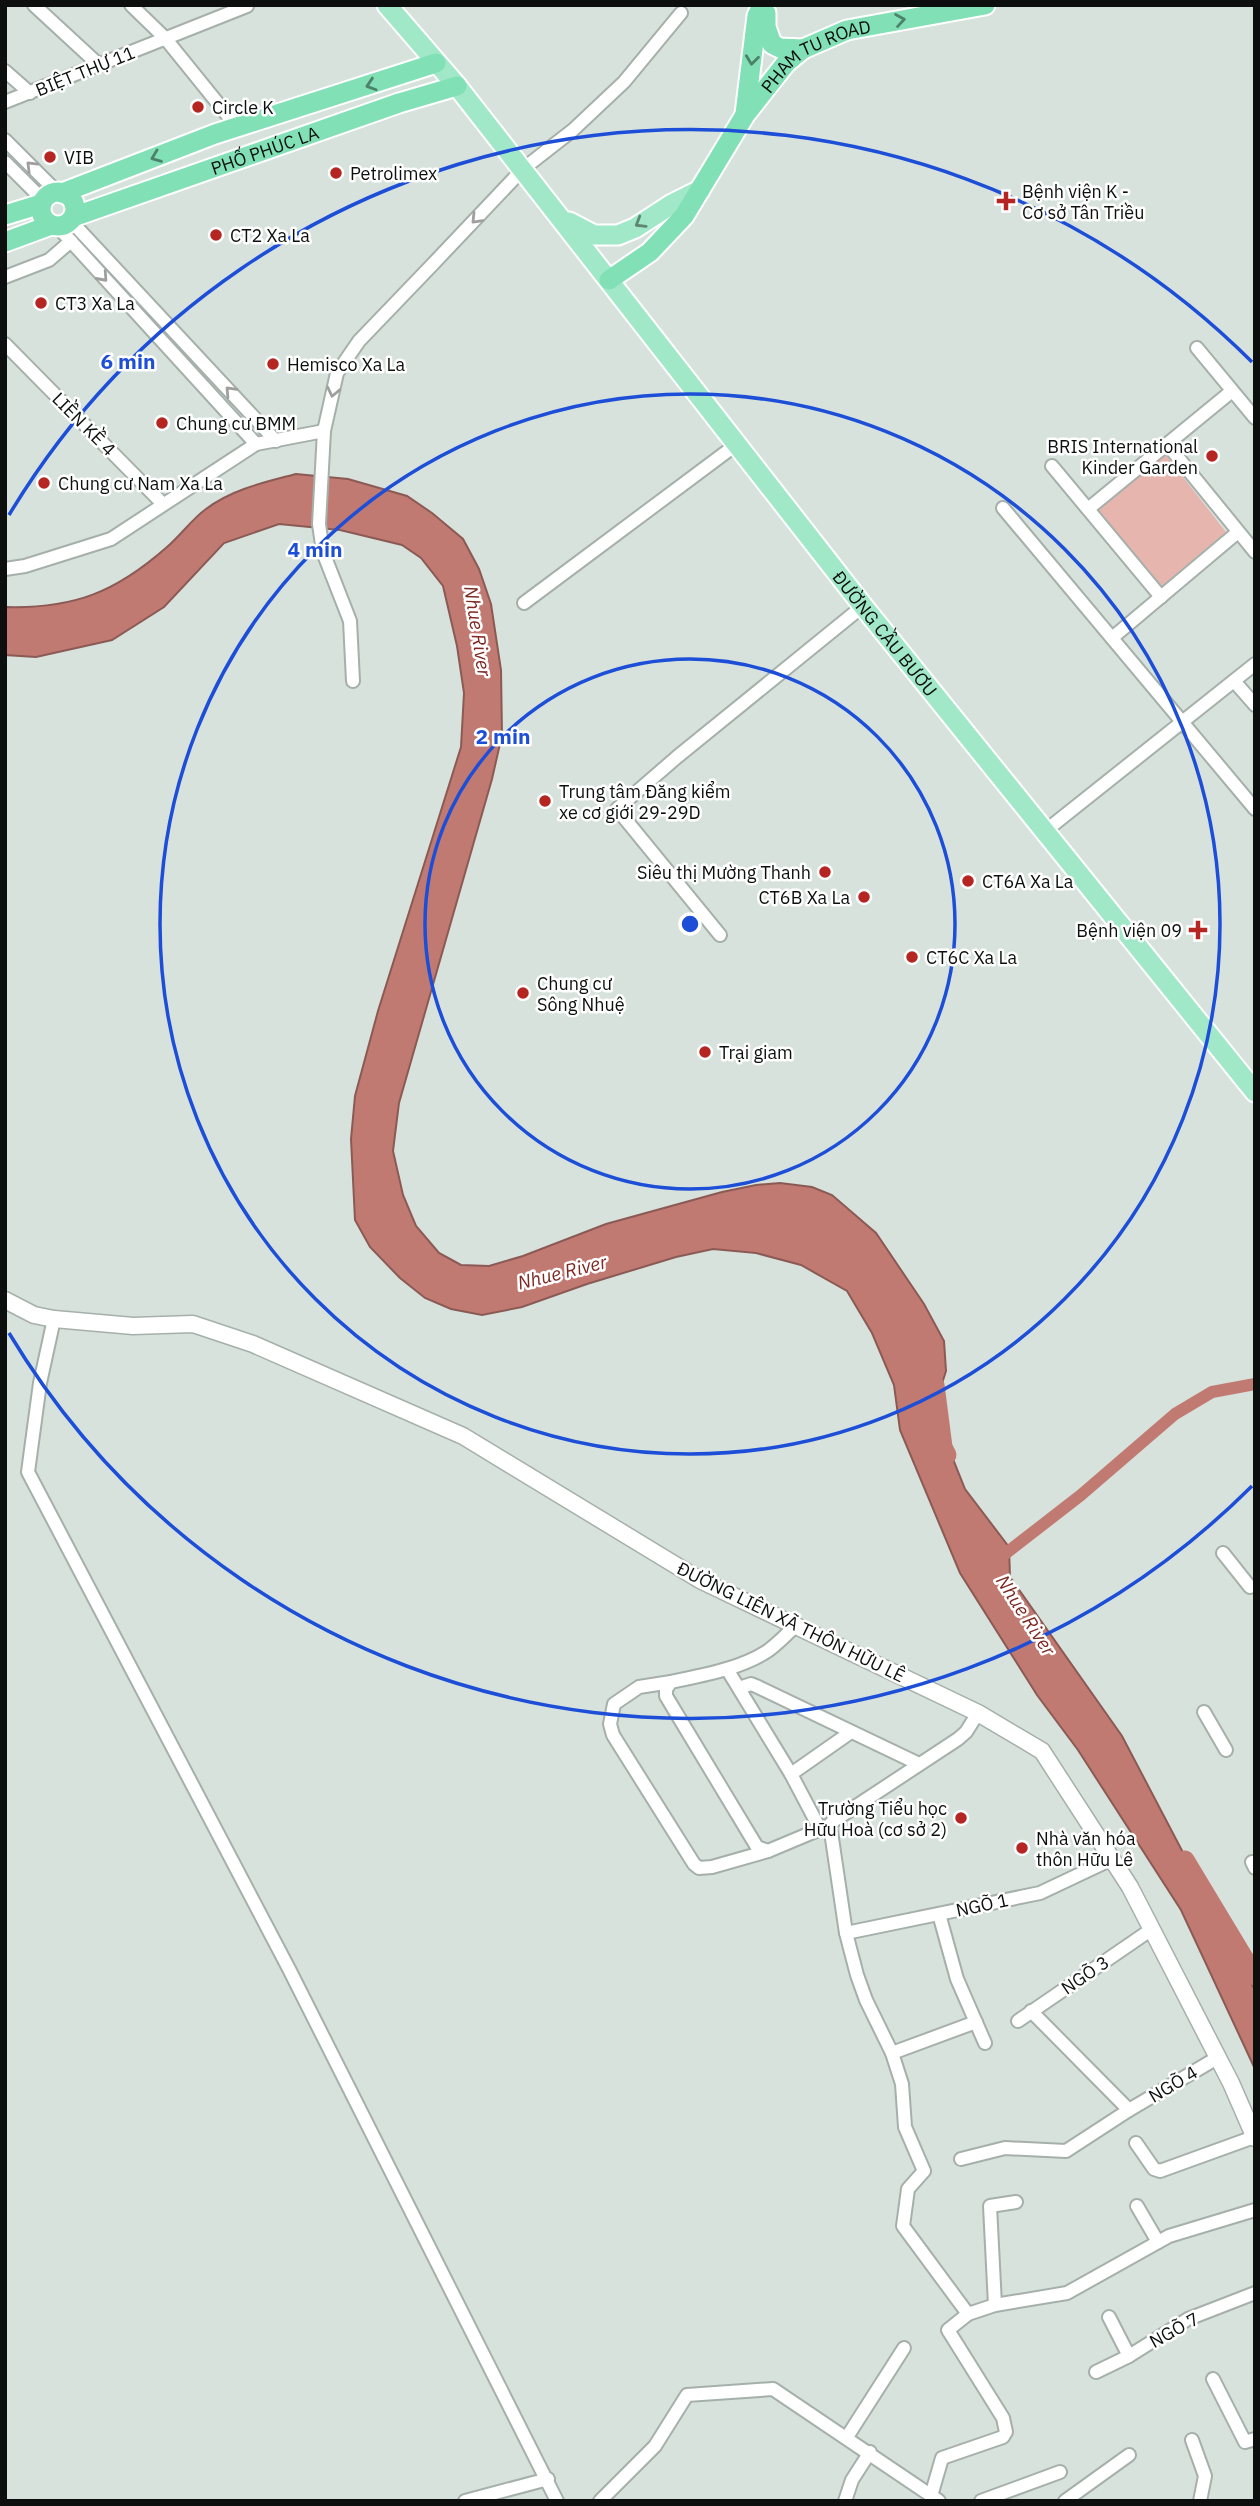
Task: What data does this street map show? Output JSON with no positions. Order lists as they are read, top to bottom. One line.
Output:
{"streets":{"highway":["PHAM TU ROAD","PHỐ PHÚC LA"],"main road":["ĐƯỜNG CẦU BƯƠU"],"street":["BIỆT THỰ 11","LIỀN KỀ 4","ĐƯỜNG LIÊN XÃ THÔN HỮU LÊ","NGÕ 1","NGÕ 3","NGÕ 4","NGÕ 7"]},"crossings":[["PHAM TU ROAD","ĐƯỜNG CẦU BƯƠU"],["PHỐ PHÚC LA","ĐƯỜNG CẦU BƯƠU"],["ĐƯỜNG LIÊN XÃ THÔN HỮU LÊ","NGÕ 1"],["ĐƯỜNG LIÊN XÃ THÔN HỮU LÊ","NGÕ 3"],["ĐƯỜNG LIÊN XÃ THÔN HỮU LÊ","NGÕ 4"]],"water":["Nhue River"],"places":{"other":["Circle K","VIB","Petrolimex","CT2 Xa La","CT3 Xa La","Hemisco Xa La","Chung cư BMM","BRIS International Kinder Garden","Chung cư Nam Xa La","Trung tâm Đăng kiểm xe cơ giới 29-29D","Siêu thị Mường Thanh","CT6A Xa La","CT6B Xa La","CT6C Xa La","Chung cư Sông Nhuệ","Trại giam","Trường Tiểu học Hữu Hoà (cơ sở 2)","Nhà văn hóa thôn Hữu Lê"],"health":["Bệnh viện K - Cơ sở Tân Triều","Bệnh viện 09"]},"rings":["6 min","4 min","2 min"]}
